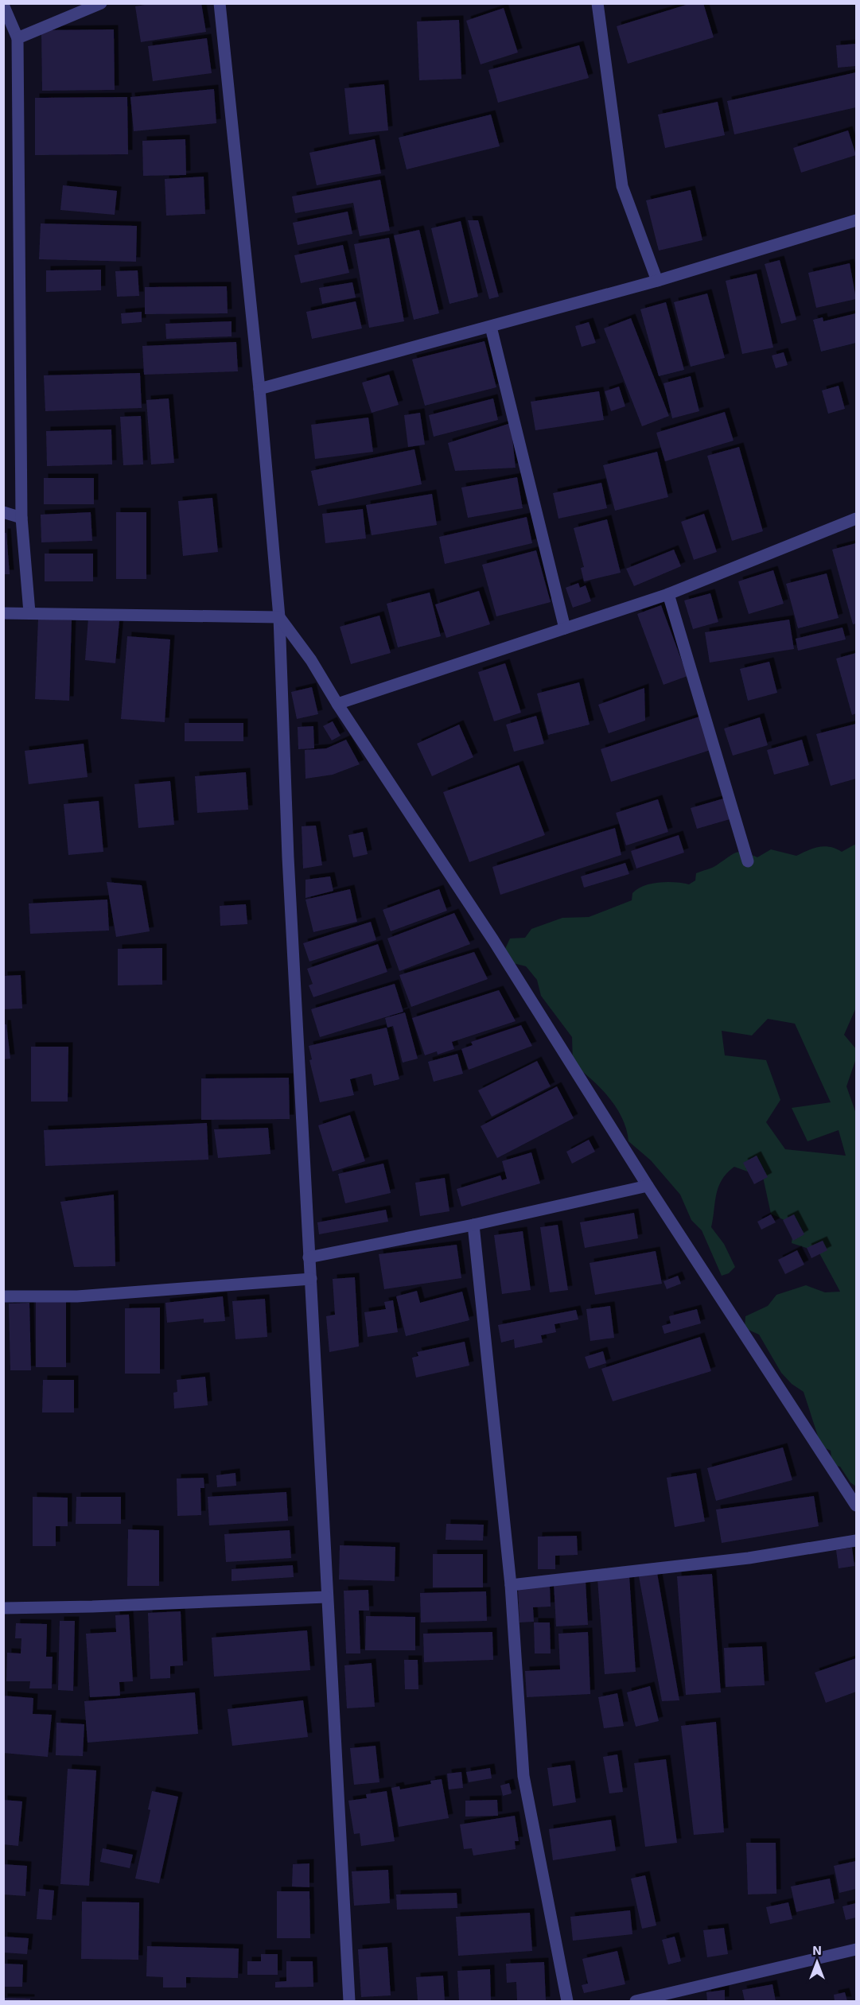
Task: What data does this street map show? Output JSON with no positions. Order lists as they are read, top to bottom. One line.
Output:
{"north":"top"}
